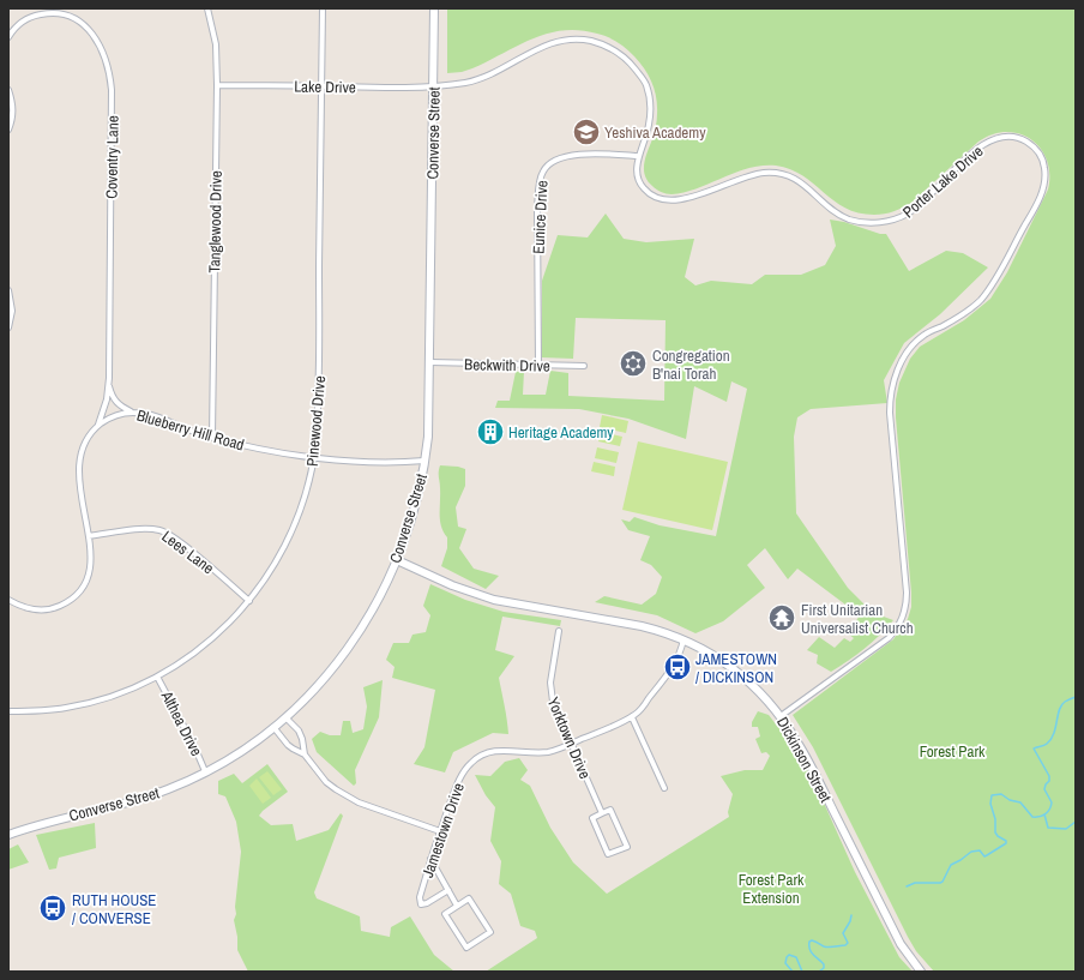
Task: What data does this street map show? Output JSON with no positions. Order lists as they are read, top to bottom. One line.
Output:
{"streets":{"main road":["Converse Street","Dickinson Street"],"street":["Lake Drive","Coventry Lane","Porter Lake Drive","Eunice Drive","Tanglewood Drive","Beckwith Drive","Pinewood Drive","Blueberry Hill Road","Lees Lane","Althea Drive","Yorktown Drive","Jamestown Drive"]},"crossings":[["Lake Drive","Converse Street"],["Lake Drive","Porter Lake Drive"],["Lake Drive","Tanglewood Drive"],["Lake Drive","Pinewood Drive"],["Converse Street","Porter Lake Drive"],["Converse Street","Beckwith Drive"],["Converse Street","Blueberry Hill Road"],["Converse Street","Althea Drive"],["Converse Street","Dickinson Street"],["Coventry Lane","Blueberry Hill Road"],["Porter Lake Drive","Eunice Drive"],["Porter Lake Drive","Dickinson Street"],["Eunice Drive","Beckwith Drive"],["Tanglewood Drive","Blueberry Hill Road"],["Pinewood Drive","Blueberry Hill Road"],["Pinewood Drive","Lees Lane"],["Pinewood Drive","Althea Drive"],["Blueberry Hill Road","Lees Lane"],["Yorktown Drive","Jamestown Drive"],["Dickinson Street","Jamestown Drive"]],"parks":["Forest Park","Forest Park Extension"],"places":{"school or university":["Yeshiva Academy"],"synagogue":["Congregation B'nai Torah"],"building":["Heritage Academy"],"temple":["First Unitarian Universalist Church"],"bus stop":["JAMESTOWN / DICKINSON","RUTH HOUSE / CONVERSE"]}}
